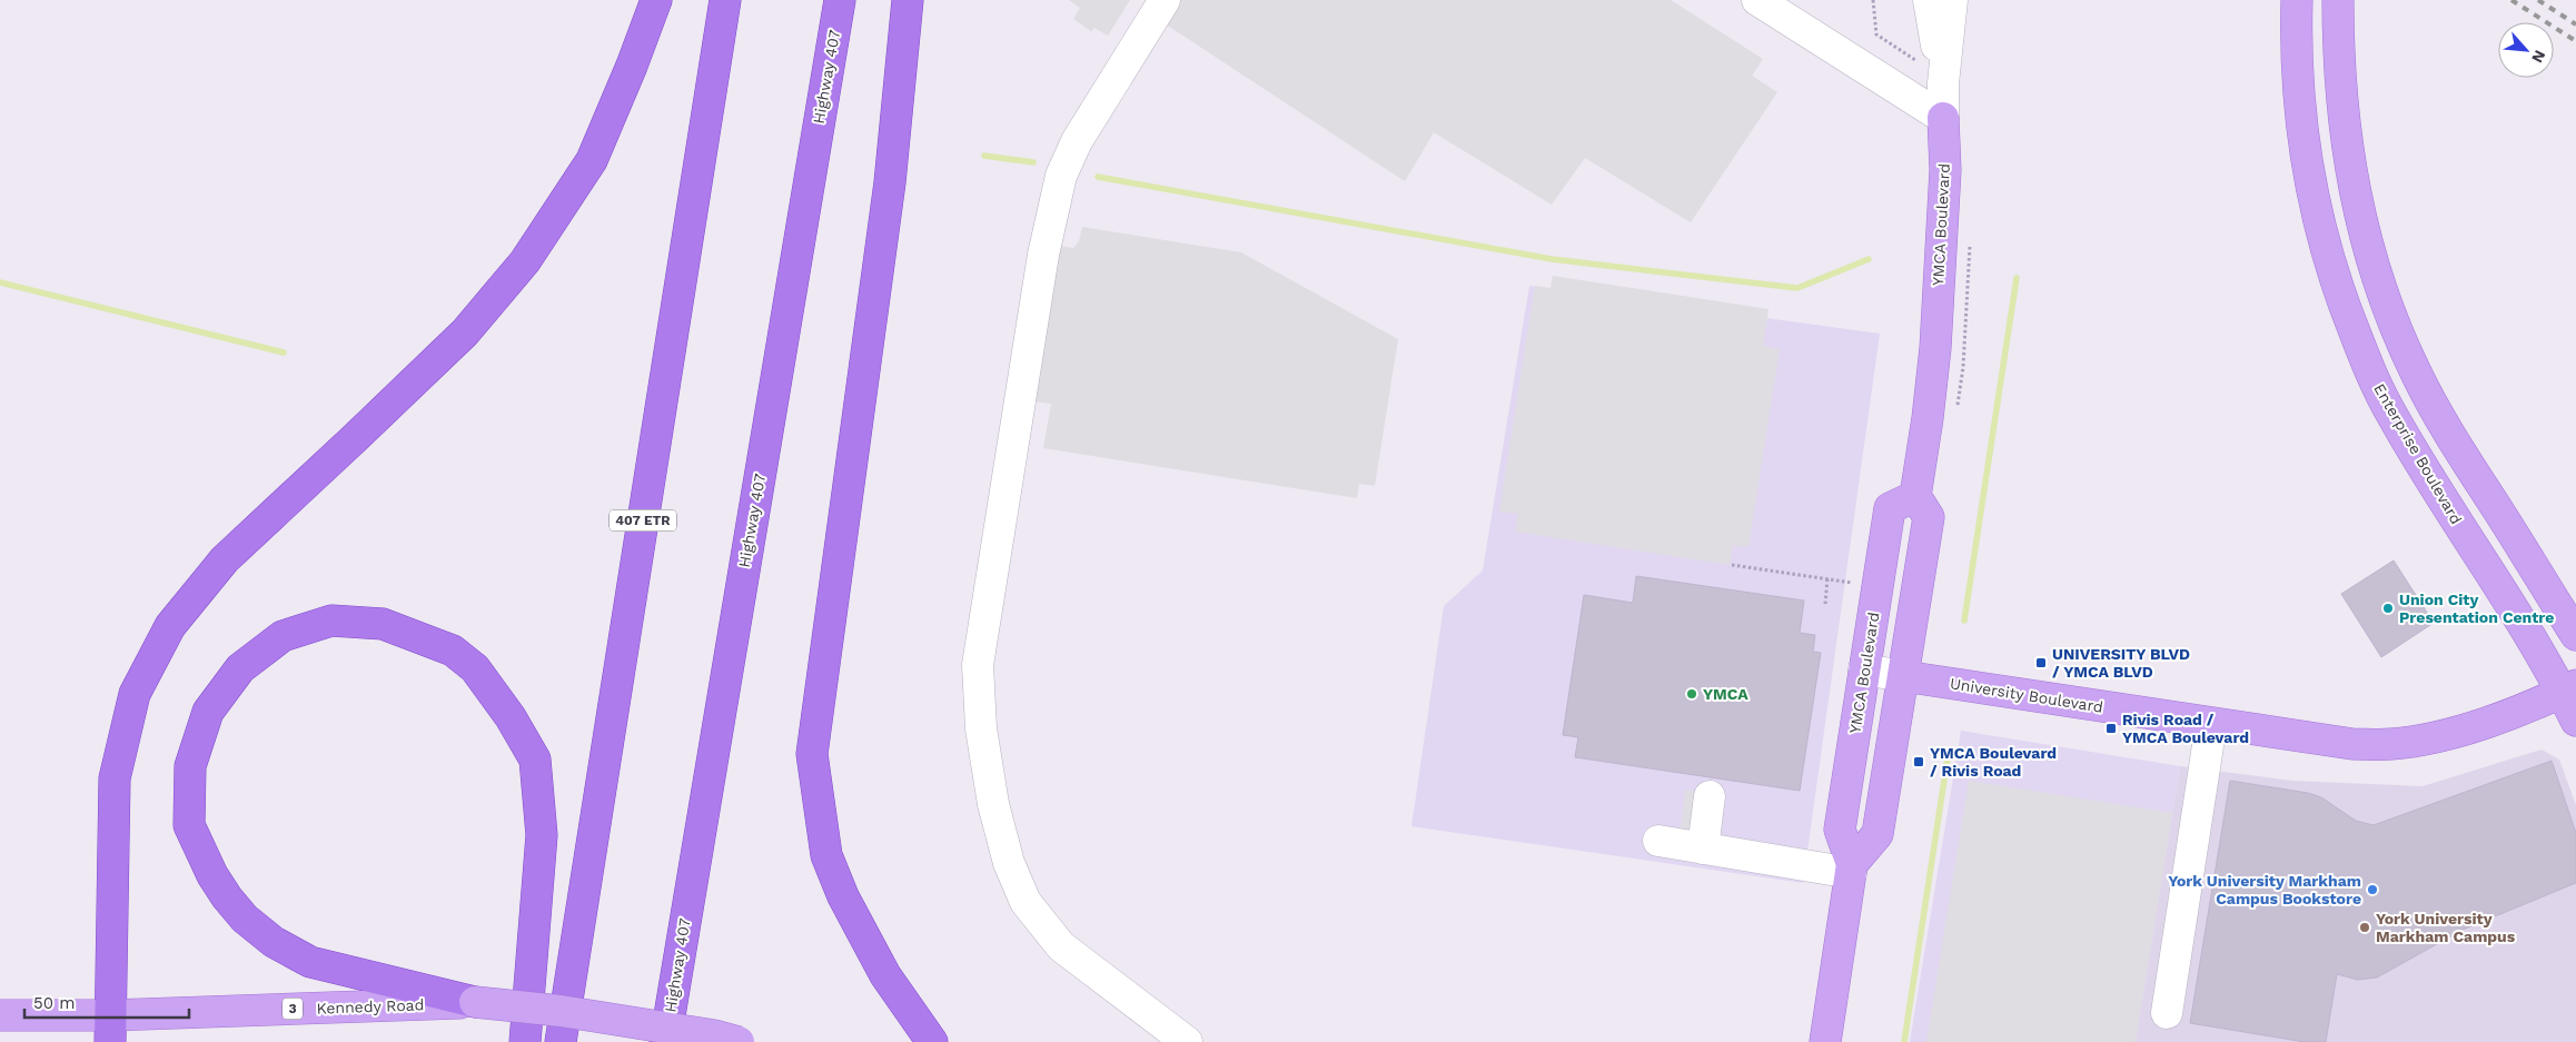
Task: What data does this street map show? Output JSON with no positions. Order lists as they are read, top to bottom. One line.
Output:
{"streets":{"highway":["Highway 407","407 ETR"],"main road":["YMCA Boulevard","Enterprise Boulevard","University Boulevard","Kennedy Road","3"]},"crossings":[["YMCA Boulevard","University Boulevard"],["Enterprise Boulevard","University Boulevard"]],"places":{"other":["Union City Presentation Centre","YMCA","York University Markham Campus Bookstore","York University Markham Campus"],"transit":["UNIVERSITY BLVD / YMCA BLVD","Rivis Road / YMCA Boulevard","YMCA Boulevard / Rivis Road"]},"scale_bar":"50 m","north":"bottom right"}
